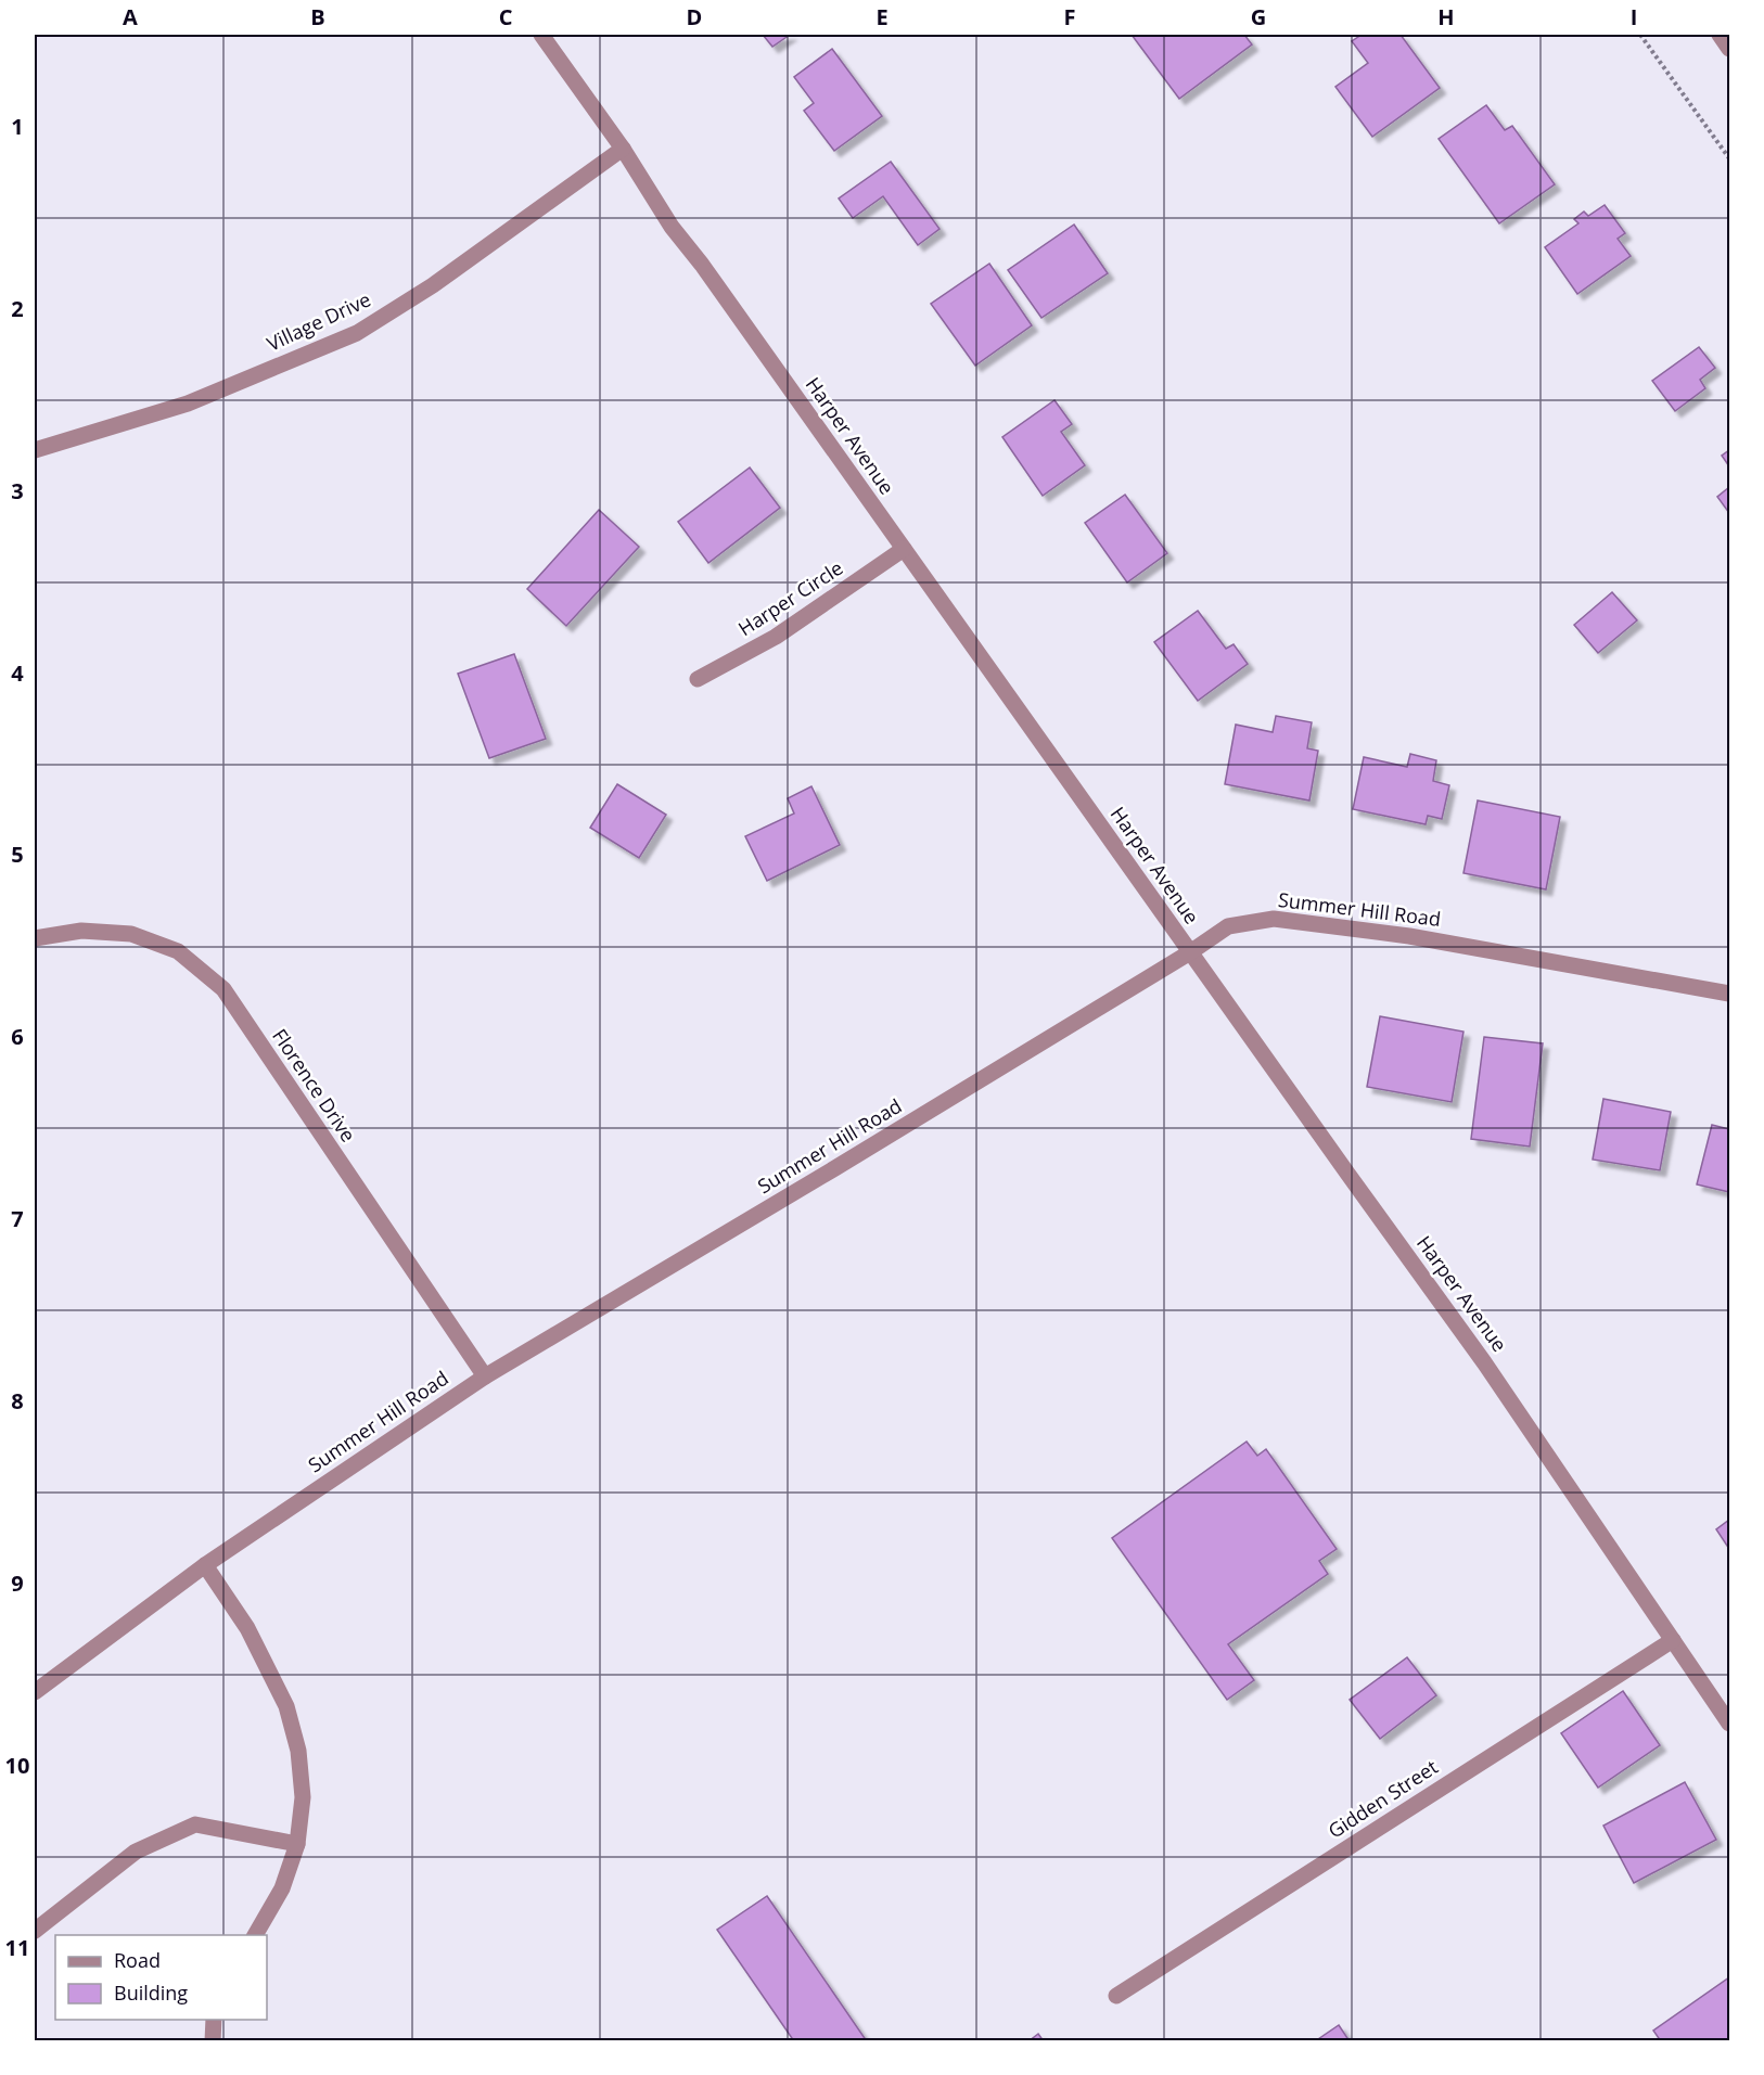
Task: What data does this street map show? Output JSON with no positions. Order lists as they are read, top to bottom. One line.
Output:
{"streets":{"street":["Village Drive","Harper Avenue","Harper Circle","Summer Hill Road","Florence Drive","Gidden Street"]},"crossings":[["Village Drive","Harper Avenue"],["Harper Avenue","Harper Circle"],["Harper Avenue","Summer Hill Road"],["Harper Avenue","Gidden Street"],["Summer Hill Road","Florence Drive"]],"legend":["Road","Building"],"grid":{"columns":["A","B","C","D","E","F","G","H","I"],"rows":["1","2","3","4","5","6","7","8","9","10","11"]}}
